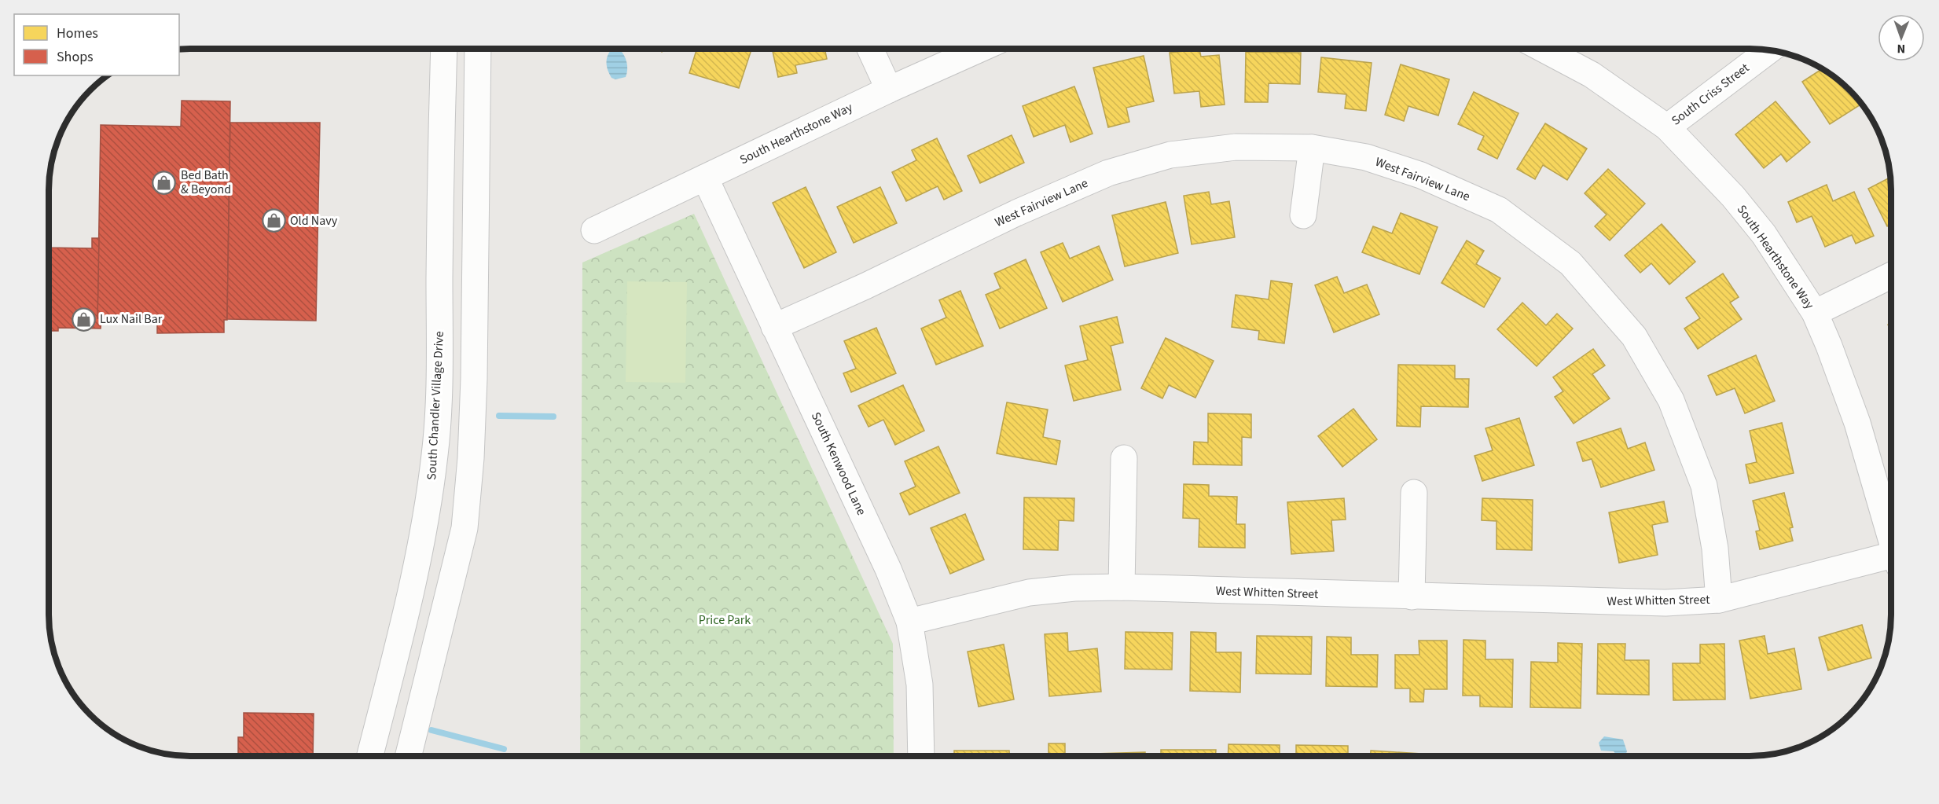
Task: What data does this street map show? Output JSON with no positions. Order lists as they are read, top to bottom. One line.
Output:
{"streets":{"street":["South Criss Street","South Hearthstone Way","West Fairview Lane","South Chandler Village Drive","South Kenwood Lane","West Whitten Street"]},"crossings":[["South Criss Street","South Hearthstone Way"],["South Hearthstone Way","South Kenwood Lane"],["West Fairview Lane","South Kenwood Lane"],["West Fairview Lane","West Whitten Street"],["South Kenwood Lane","West Whitten Street"]],"parks":["Price Park"],"places":{"shop":["Bed Bath & Beyond","Old Navy","Lux Nail Bar"]},"legend":["Homes","Shops"],"north":"bottom"}
